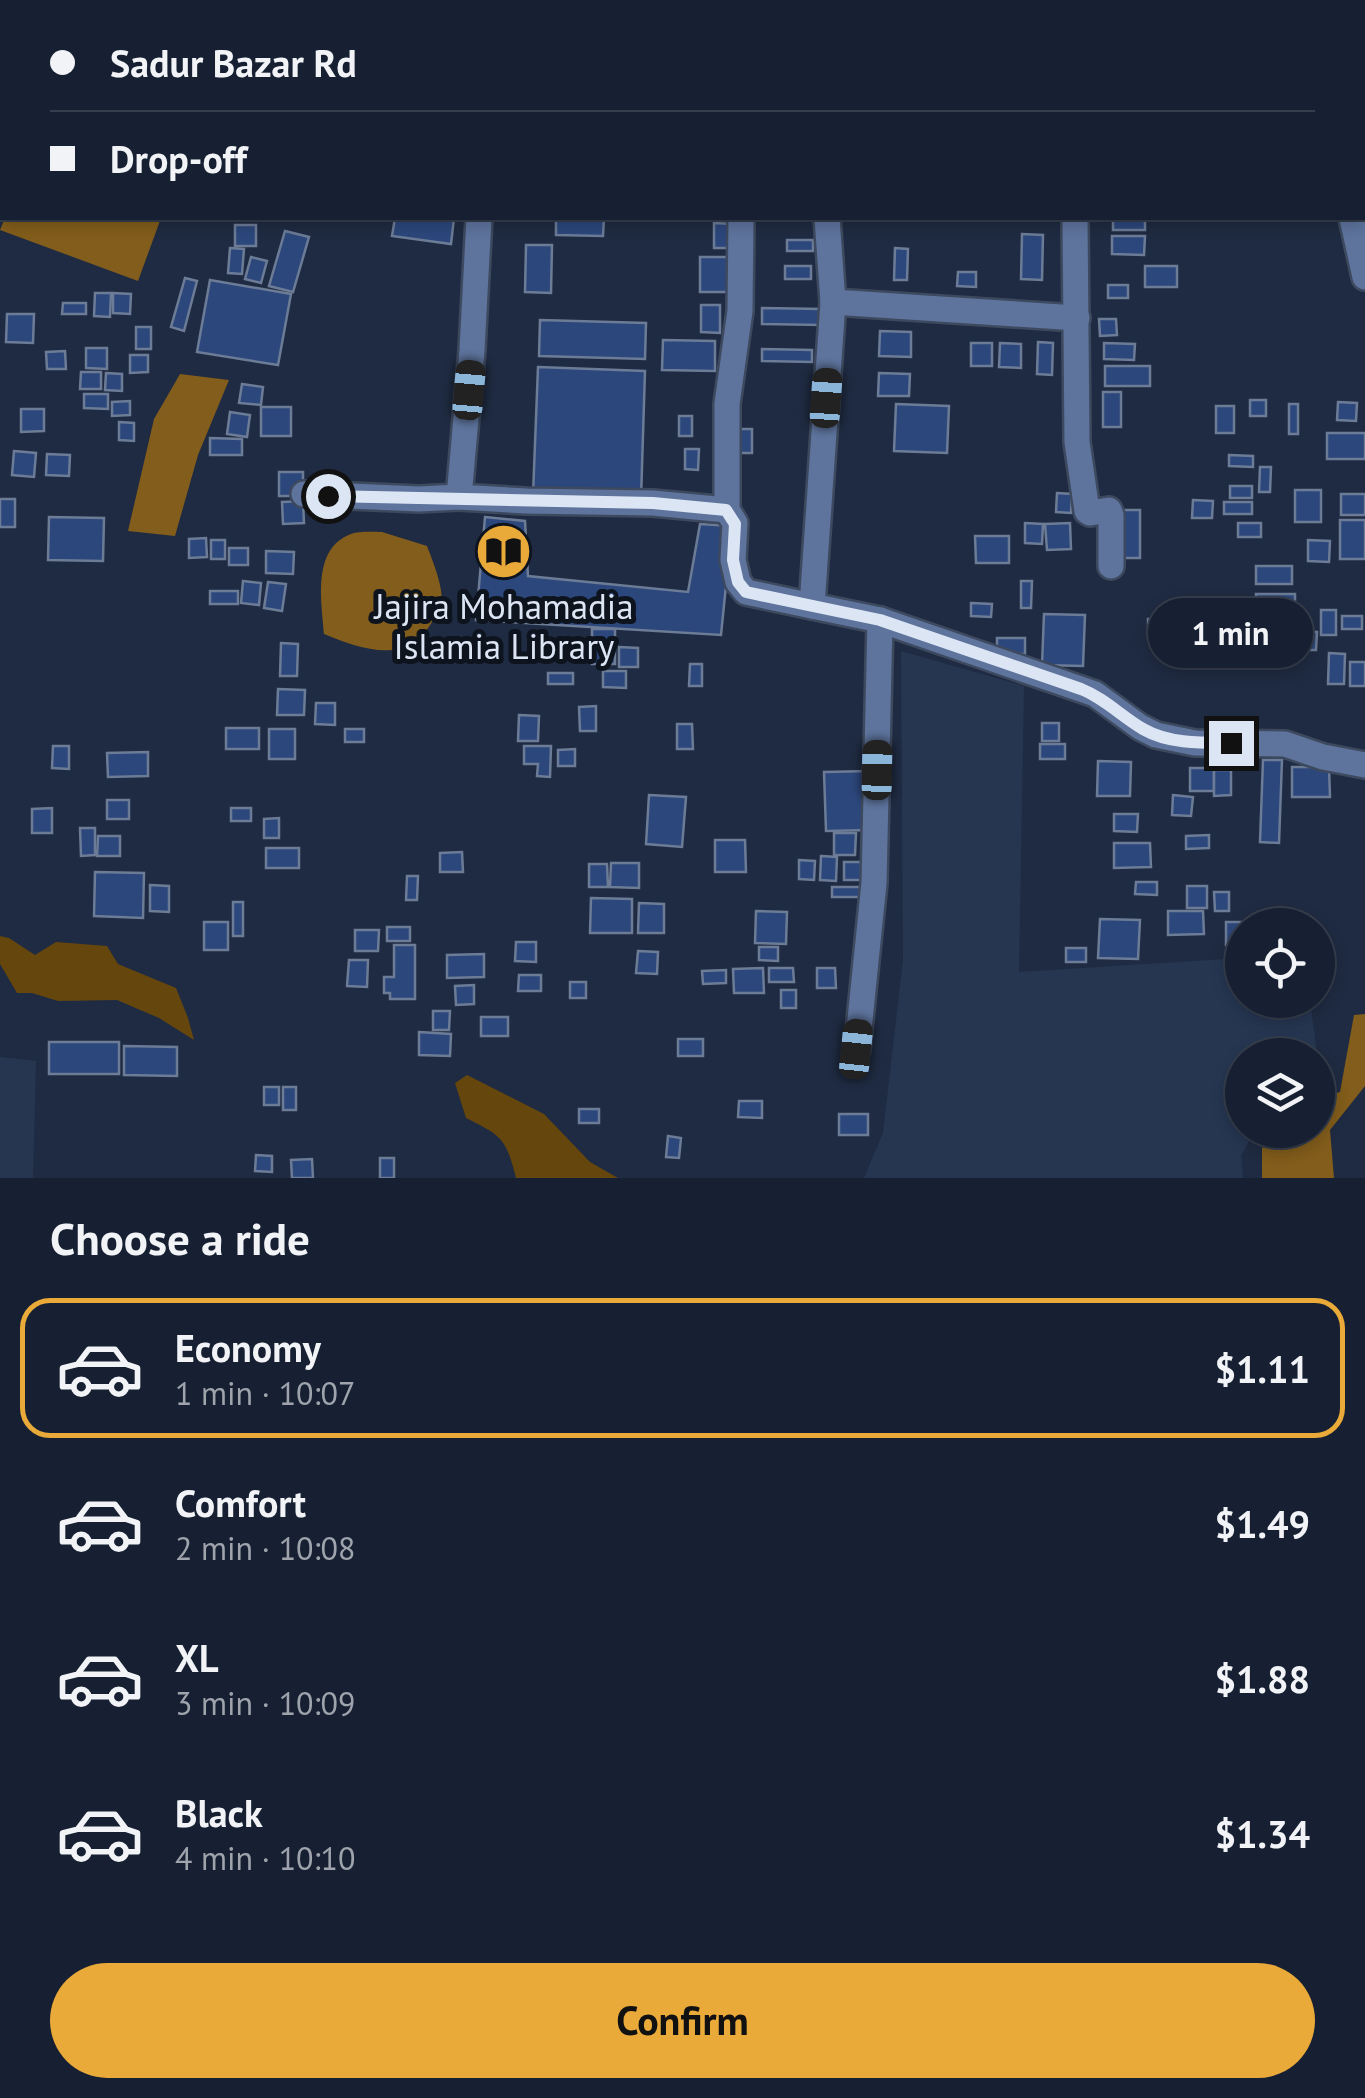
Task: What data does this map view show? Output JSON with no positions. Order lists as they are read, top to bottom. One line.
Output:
{"places":{"library":["Jajira Mohamadia Islamia Library"]},"page":{"banner":["Sadur Bazar Rd","Drop-off"],"bubble":"1 min","heading":"Choose a ride","list":[{"name":"Economy","note":"1 min · 10:07","value":"$1.11"},{"name":"Comfort","note":"2 min · 10:08","value":"$1.49"},{"name":"XL","note":"3 min · 10:09","value":"$1.88"},{"name":"Black","note":"4 min · 10:10","value":"$1.34"}],"buttons":"Confirm"}}
